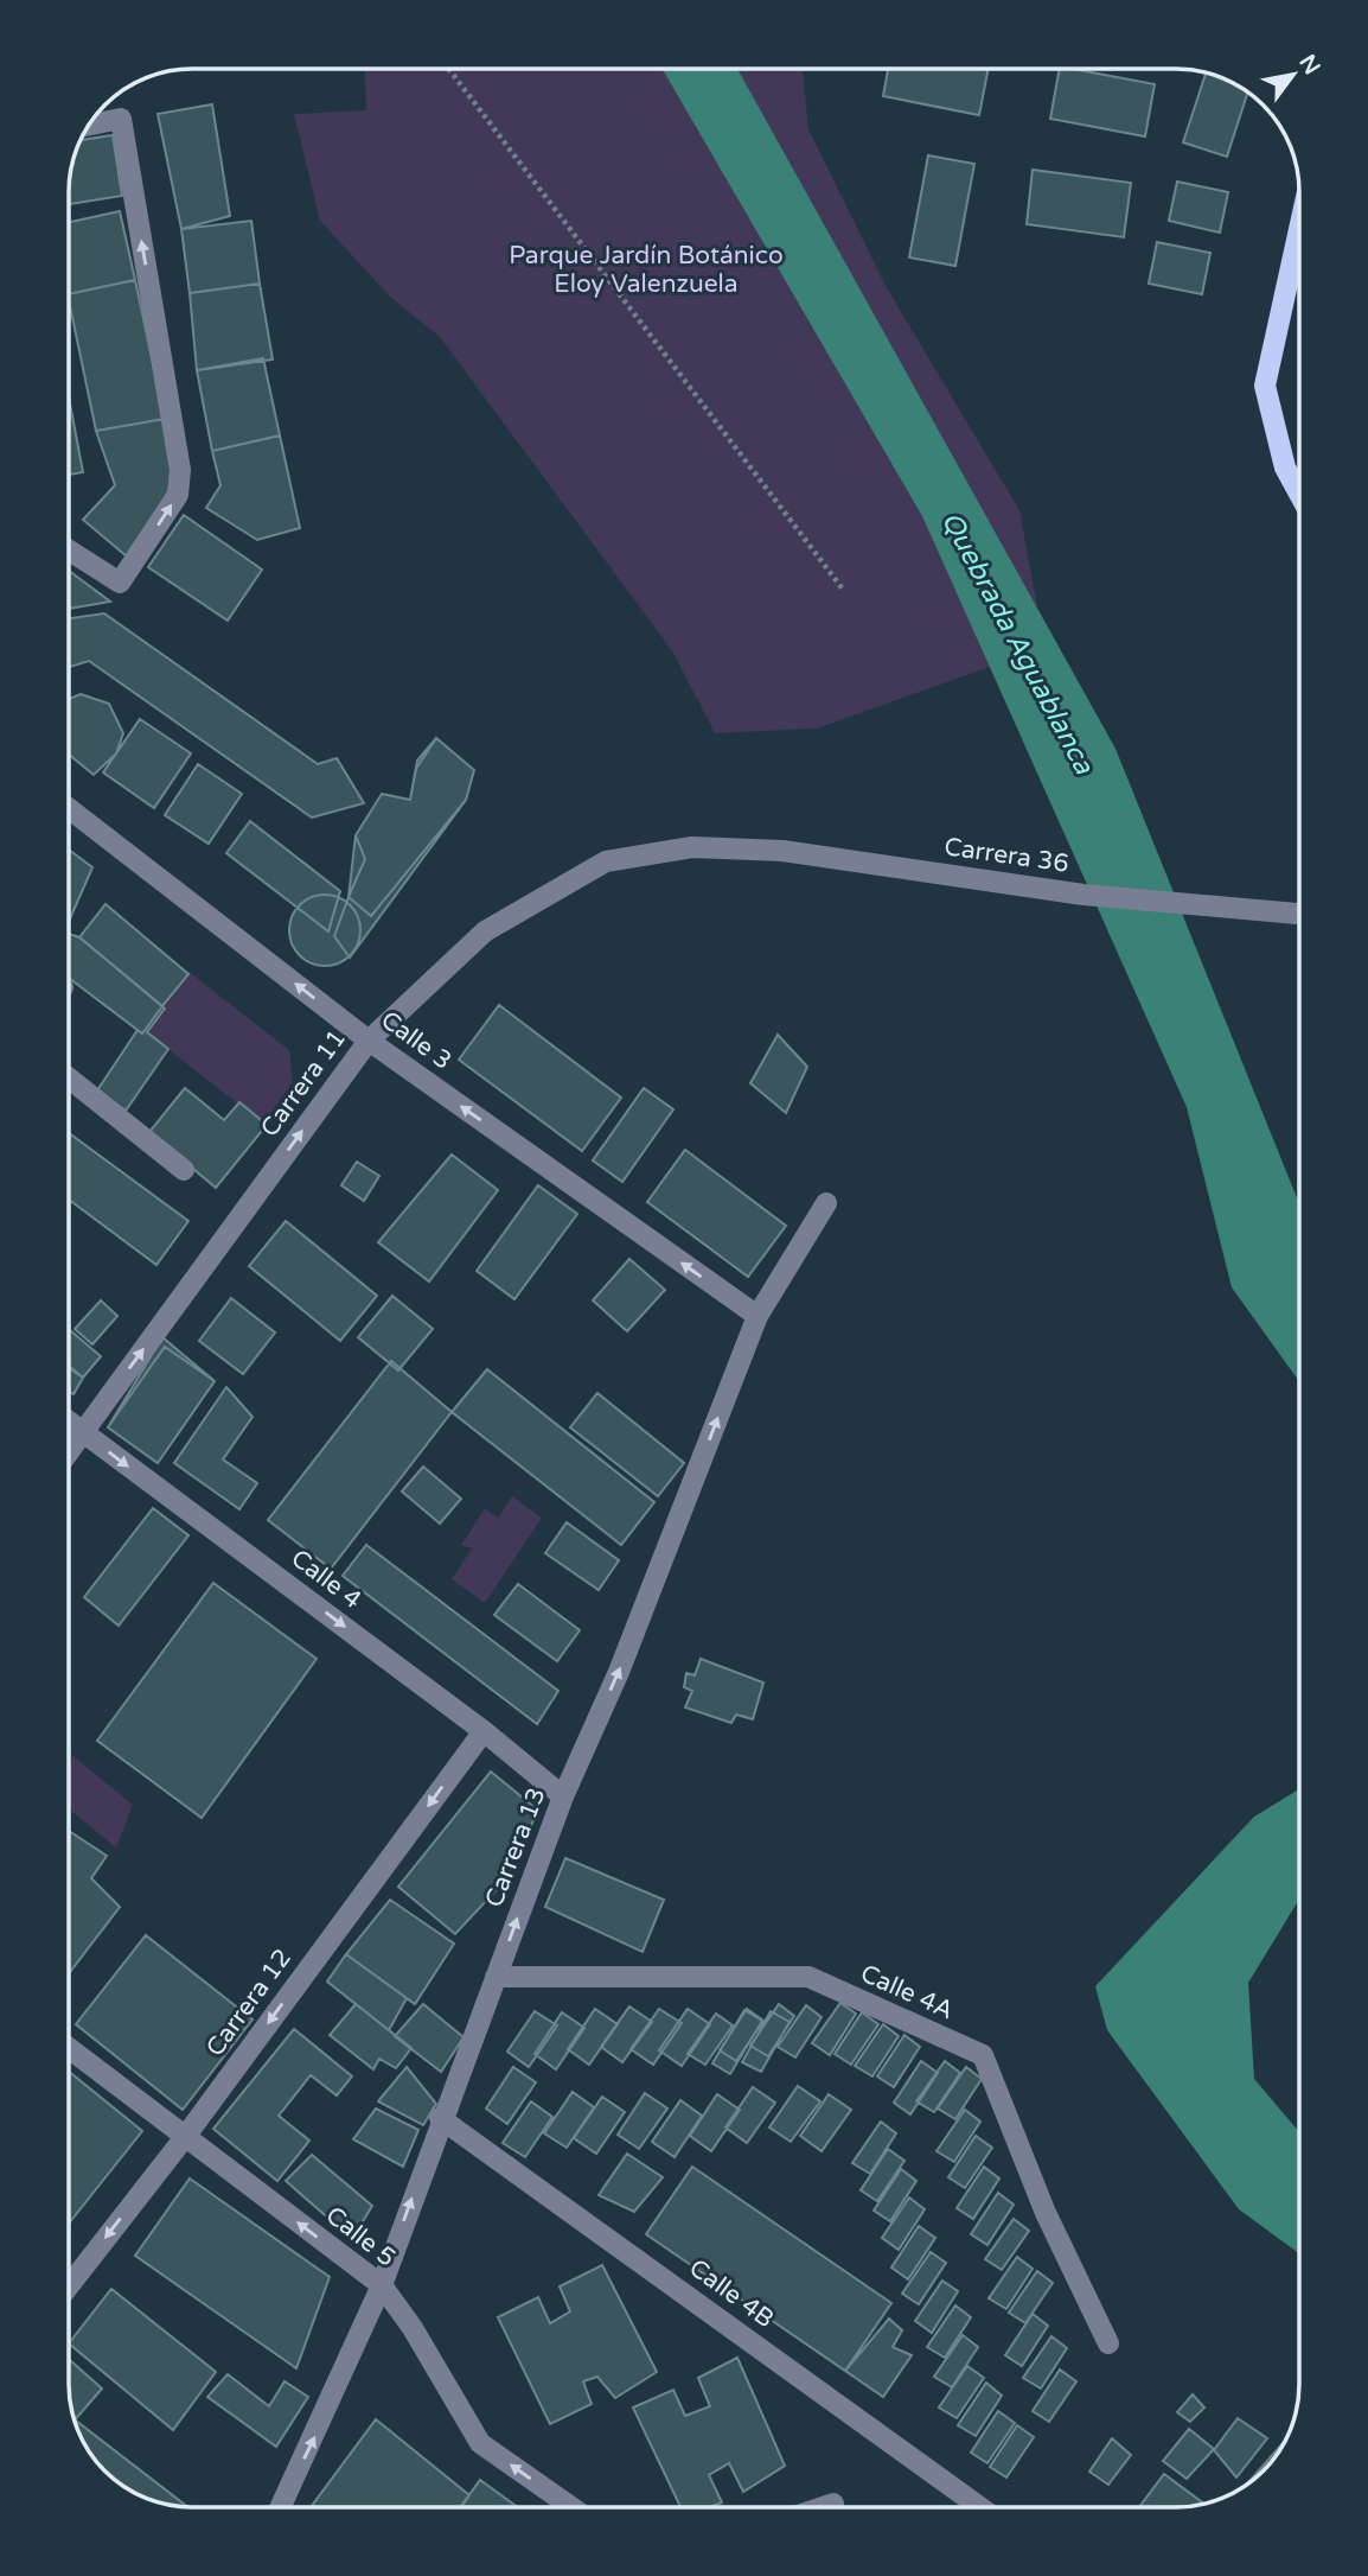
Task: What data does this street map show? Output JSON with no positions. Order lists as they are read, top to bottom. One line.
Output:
{"streets":{"street":["Carrera 36","Calle 3","Carrera 11","Calle 4","Carrera 13","Calle 4A","Carrera 12","Calle 5","Calle 4B"]},"crossings":[["Carrera 36","Carrera 11"],["Calle 3","Carrera 11"],["Calle 3","Carrera 13"],["Carrera 11","Calle 4"],["Calle 4","Carrera 13"],["Calle 4","Carrera 12"],["Carrera 13","Calle 4A"],["Carrera 13","Calle 5"],["Carrera 13","Calle 4B"],["Carrera 12","Calle 5"]],"one_way":["Calle 3","Carrera 11","Calle 4","Carrera 13","Carrera 12","Calle 5"],"water":["Quebrada Aguablanca"],"parks":["Parque Jardín Botánico Eloy Valenzuela"],"north":"top right"}
